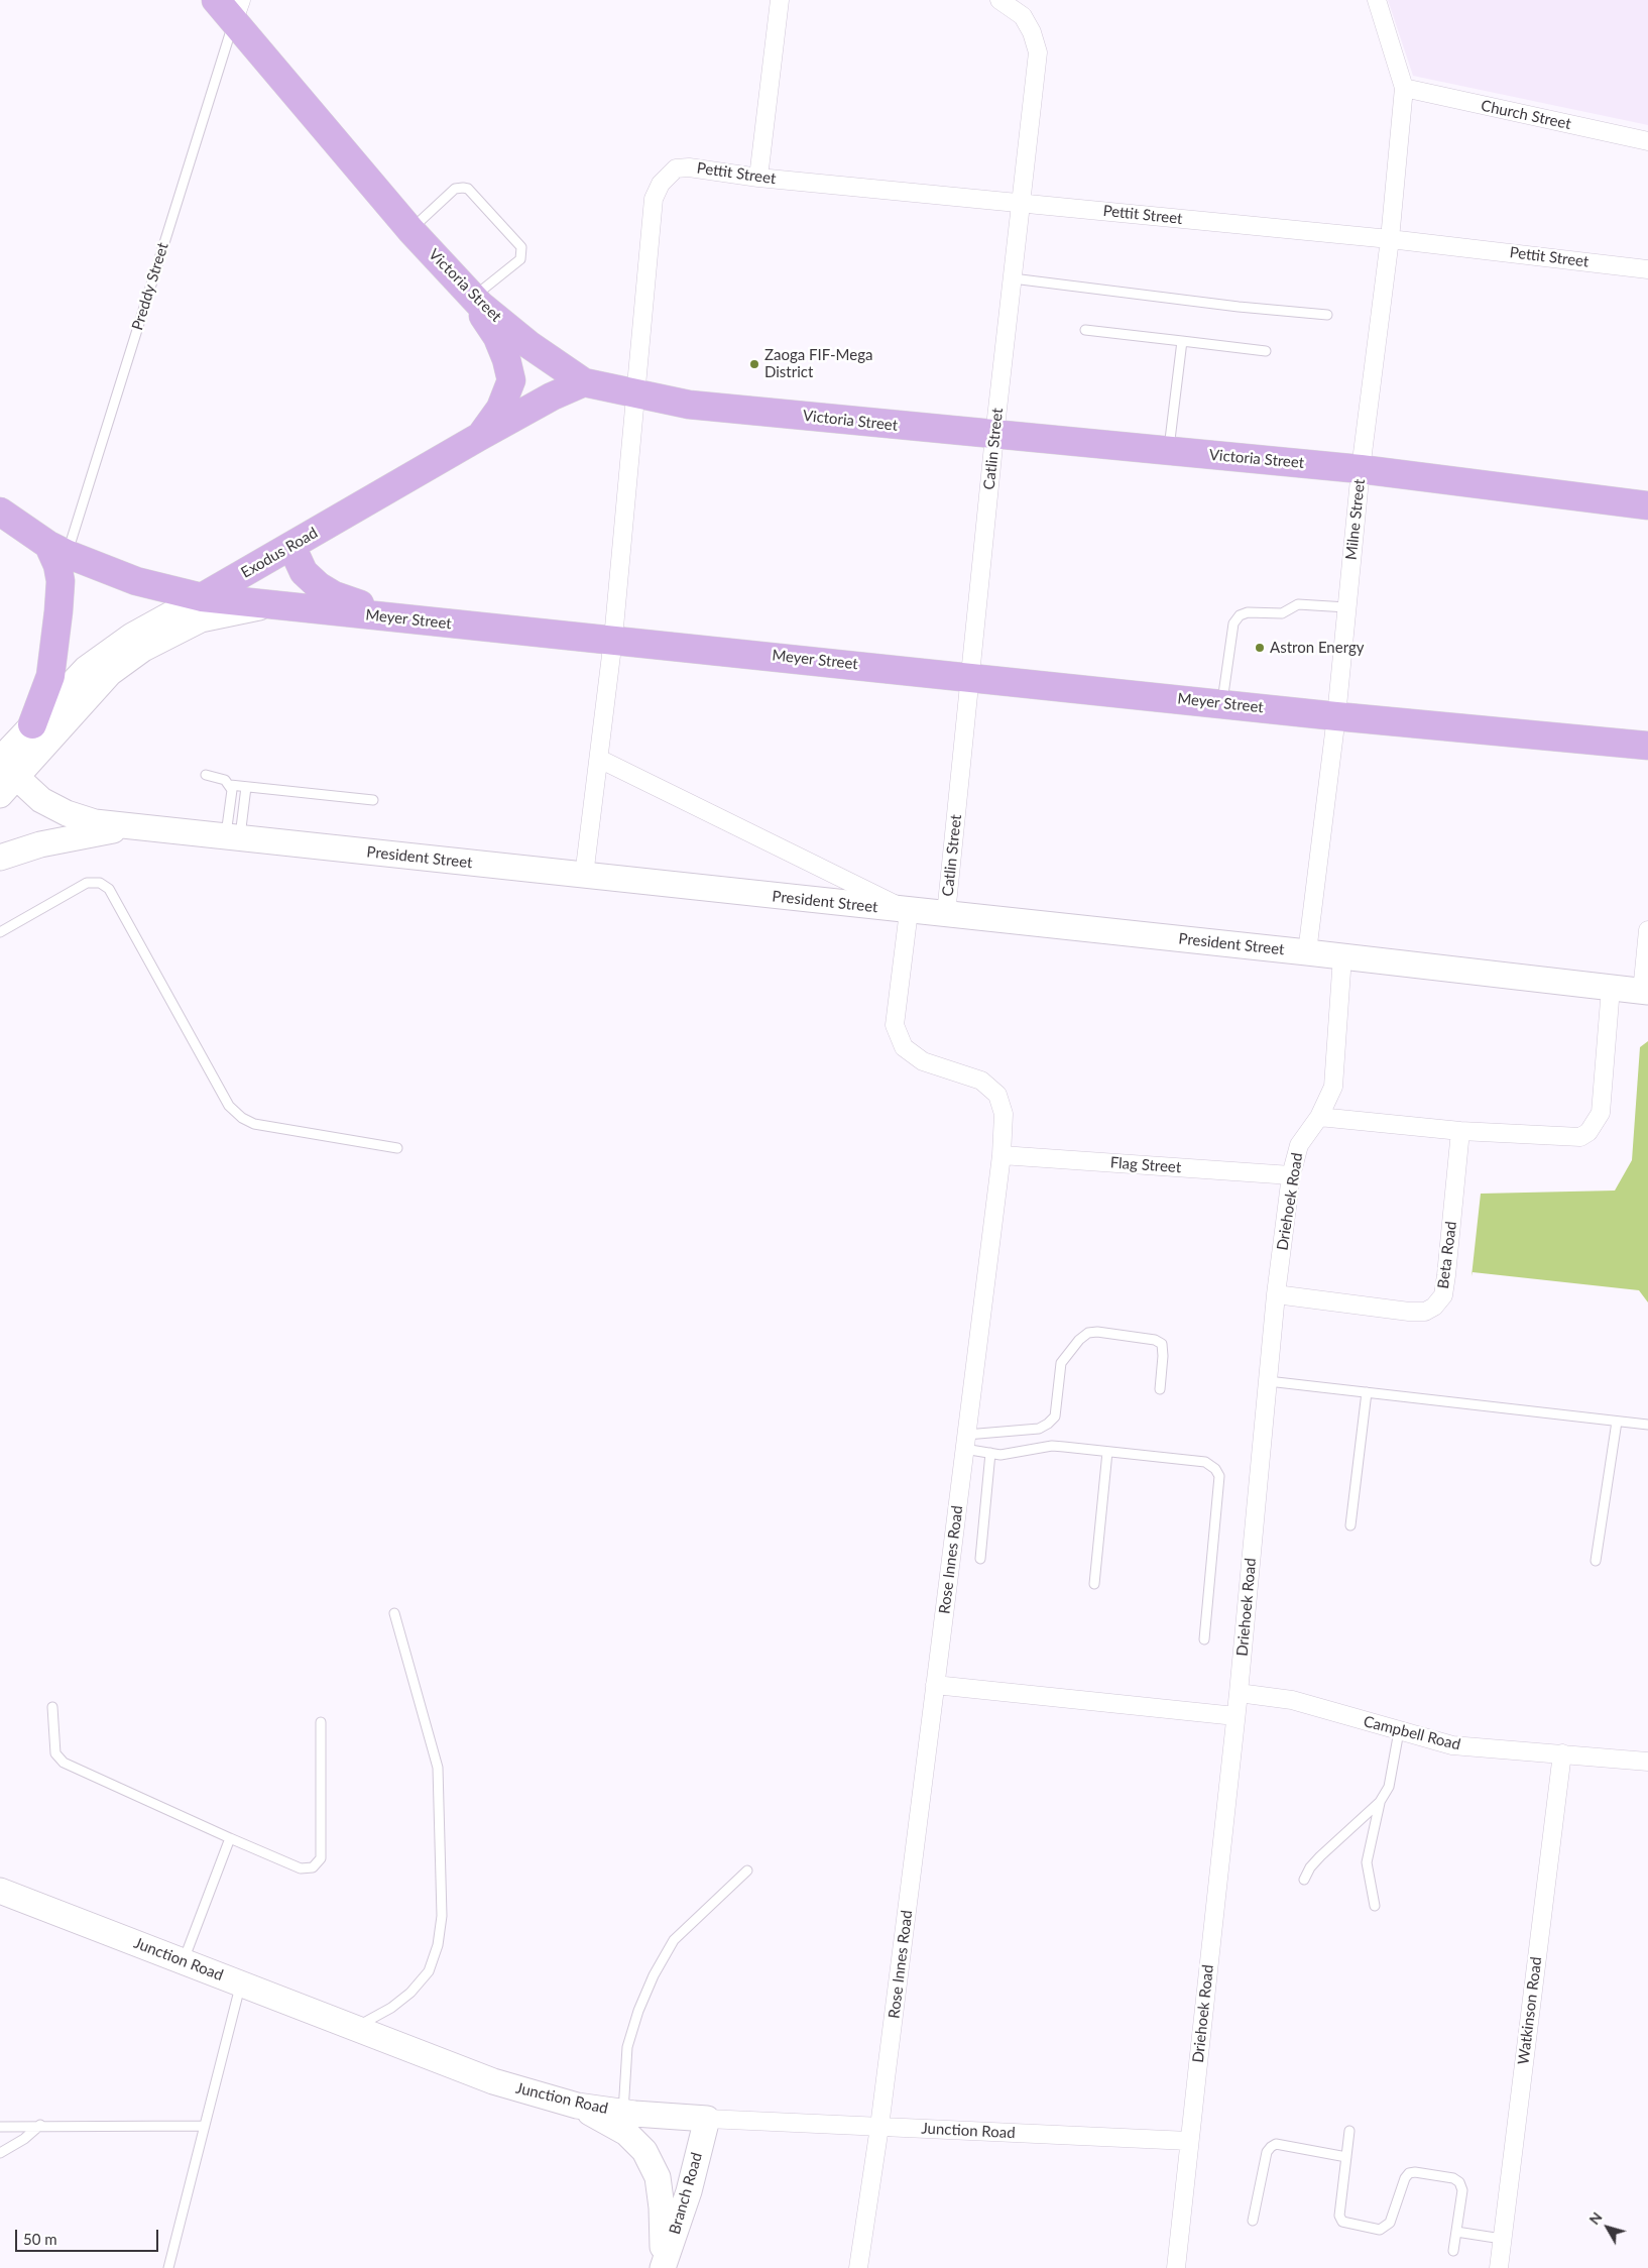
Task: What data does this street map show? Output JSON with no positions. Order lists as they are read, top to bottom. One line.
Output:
{"streets":{"main road":["Victoria Street","Exodus Road","Meyer Street"],"street":["Church Street","Pettit Street","Catlin Street","Milne Street","President Street","Flag Street","Driehoek Road","Beta Road","Rose Innes Road","Campbell Road","Junction Road","Watkinson Road","Branch Road"],"lane":["Preddy Street"]},"crossings":[["Church Street","Milne Street"],["Pettit Street","Victoria Street"],["Pettit Street","Catlin Street"],["Pettit Street","Milne Street"],["Victoria Street","Preddy Street"],["Victoria Street","Catlin Street"],["Victoria Street","Milne Street"],["Victoria Street","Exodus Road"],["Preddy Street","Meyer Street"],["Catlin Street","Meyer Street"],["Catlin Street","President Street"],["Milne Street","Meyer Street"],["Milne Street","President Street"],["Exodus Road","Meyer Street"],["Exodus Road","President Street"],["President Street","Driehoek Road"],["President Street","Rose Innes Road"],["Flag Street","Driehoek Road"],["Flag Street","Rose Innes Road"],["Driehoek Road","Beta Road"],["Driehoek Road","Campbell Road"],["Driehoek Road","Junction Road"],["Rose Innes Road","Junction Road"],["Campbell Road","Watkinson Road"],["Junction Road","Branch Road"]],"places":["Zaoga FIF-Mega District","Astron Energy"],"scale_bar":"50 m","north":"top left"}
